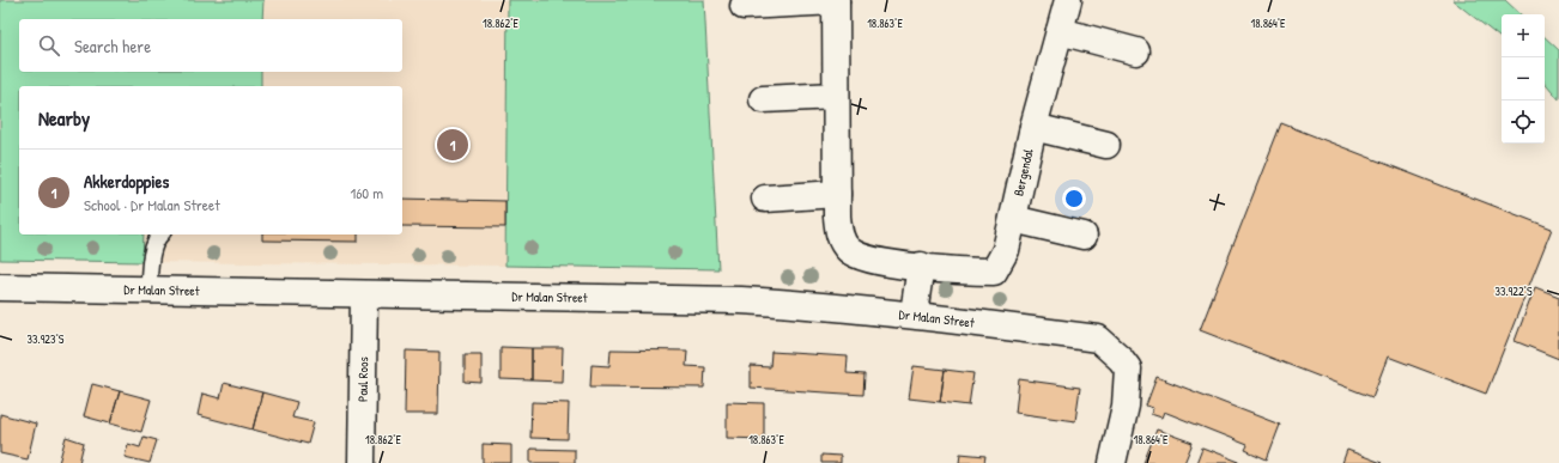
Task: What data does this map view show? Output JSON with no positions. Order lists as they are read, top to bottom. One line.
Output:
{"streets":{"street":["Bergendal","Dr Malan Street","Paul Roos"]},"crossings":[["Dr Malan Street","Paul Roos"]],"page":{"map_buttons":["+","−"],"search":"Search here","heading":"Nearby","pins":"1","list":[{"mark":"1","name":"Akkerdoppies","note":"School · Dr Malan Street","value":"160 m"}]},"coordinates":["18.862°E","18.863°E","18.864°E","33.922°S","33.923°S"]}
